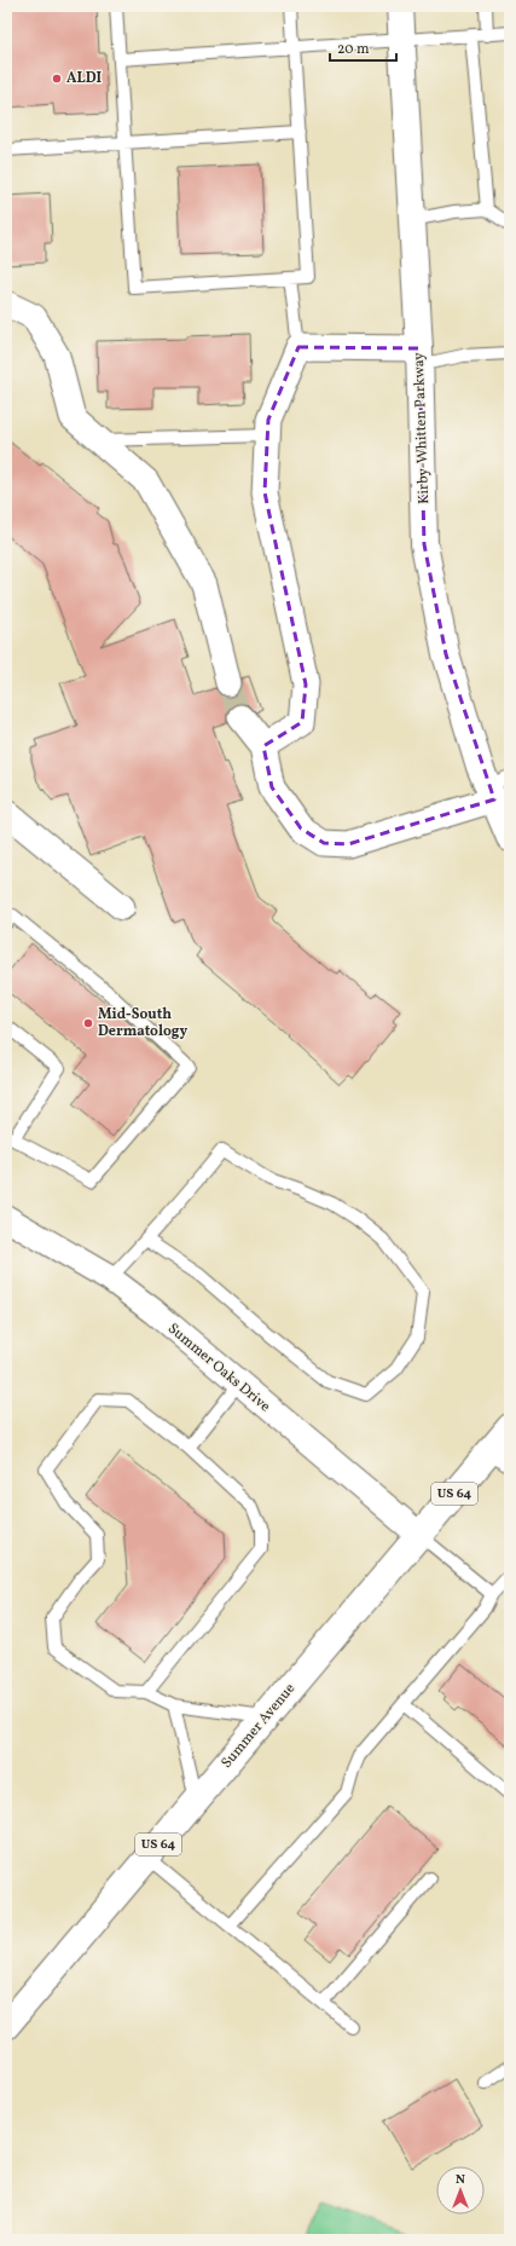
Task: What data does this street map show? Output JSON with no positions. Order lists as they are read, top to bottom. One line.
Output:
{"streets":{"main road":["Kirby-Whitten Parkway","US 64","Summer Avenue"],"street":["Summer Oaks Drive"]},"crossings":[["Summer Oaks Drive","Summer Avenue"]],"places":["ALDI","Mid-South Dermatology"],"scale_bar":"20 m","north":"top"}
